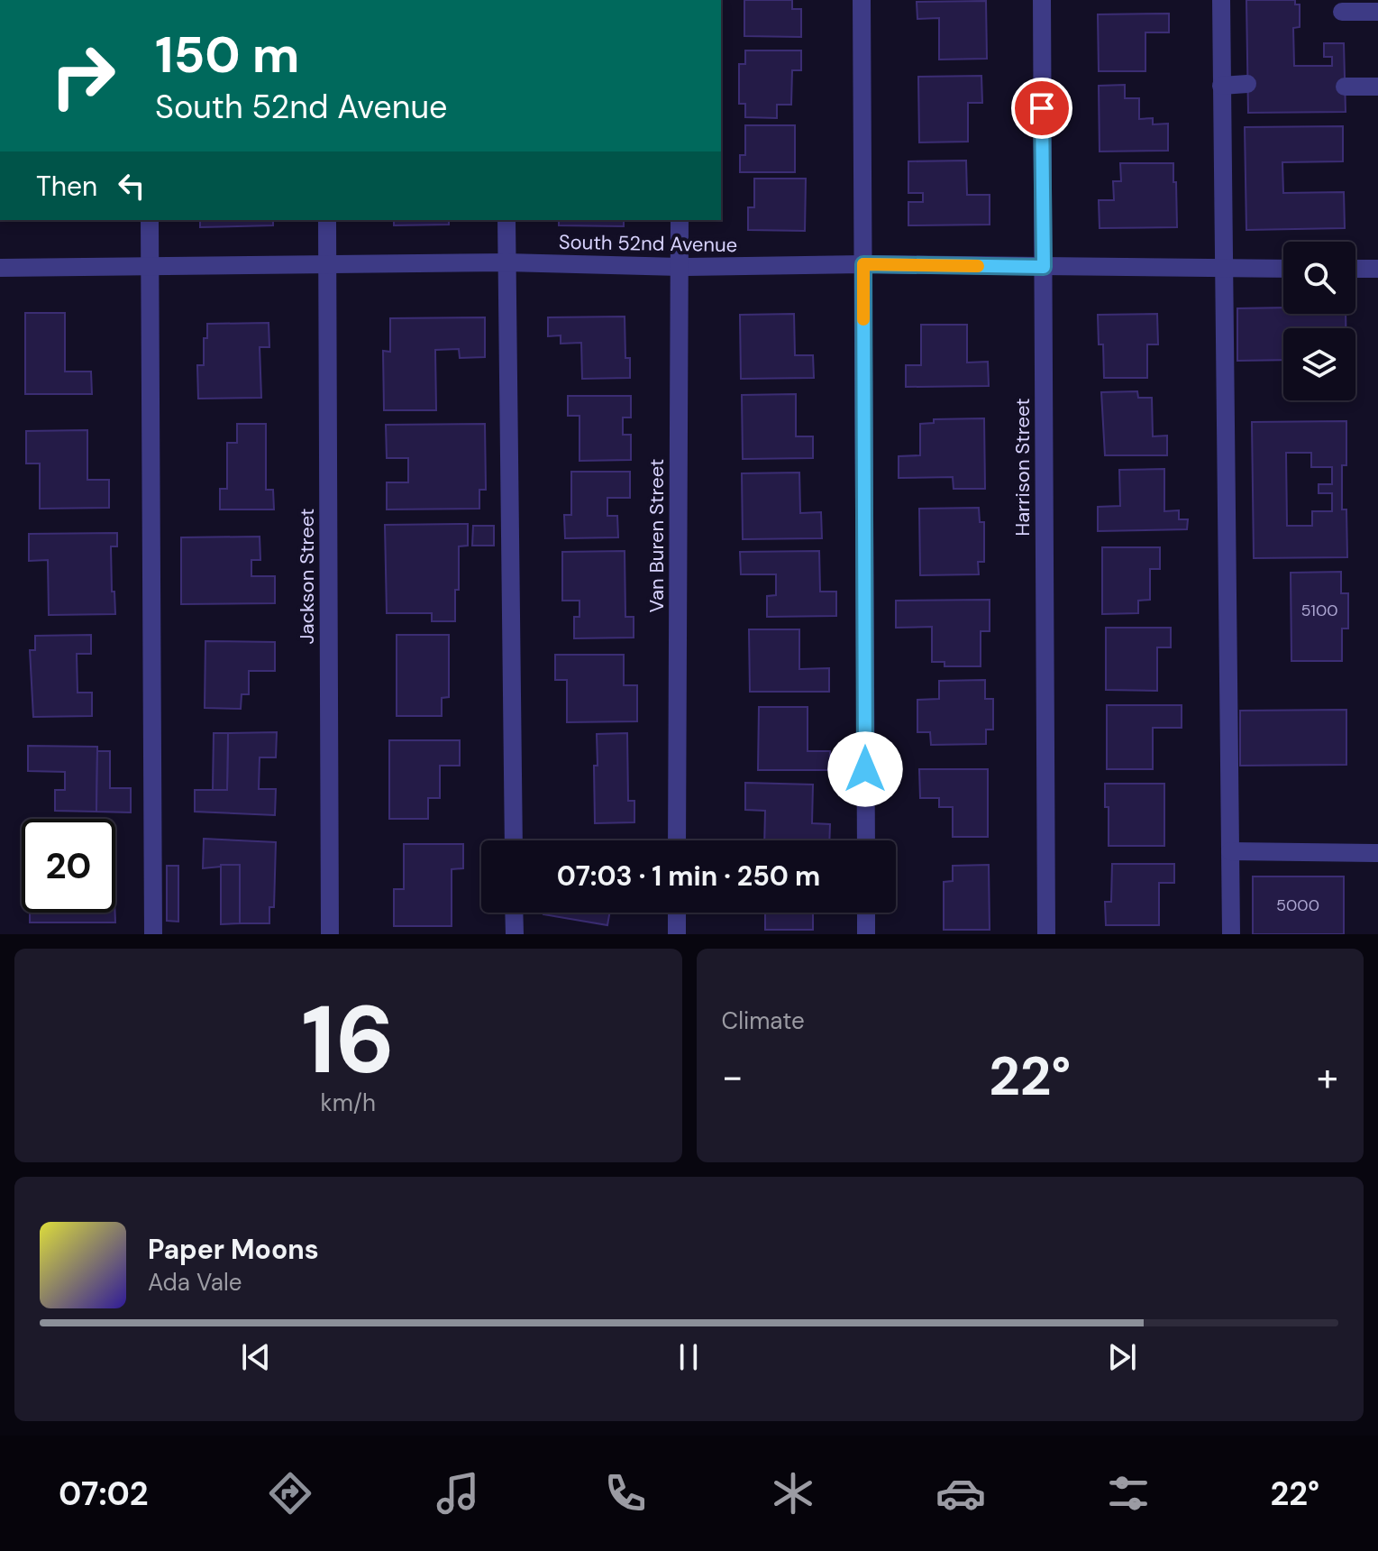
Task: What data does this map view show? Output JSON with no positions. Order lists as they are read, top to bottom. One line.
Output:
{"streets":{"street":["South 52nd Avenue","Harrison Street","Van Buren Street","Jackson Street"]},"crossings":[["South 52nd Avenue","Harrison Street"],["South 52nd Avenue","Van Buren Street"],["South 52nd Avenue","Jackson Street"]],"house_numbers":["5100","5000"],"page":{"turn":["150 m","South 52nd Avenue"],"then":"Then","limit":"20","trip":"07:03 · 1 min · 250 m","tile":[["16","km/h"],"Climate"],"heat":["−","22°","+"],"song":["Paper Moons","Ada Vale"],"tabs":["07:02","22°"]}}
